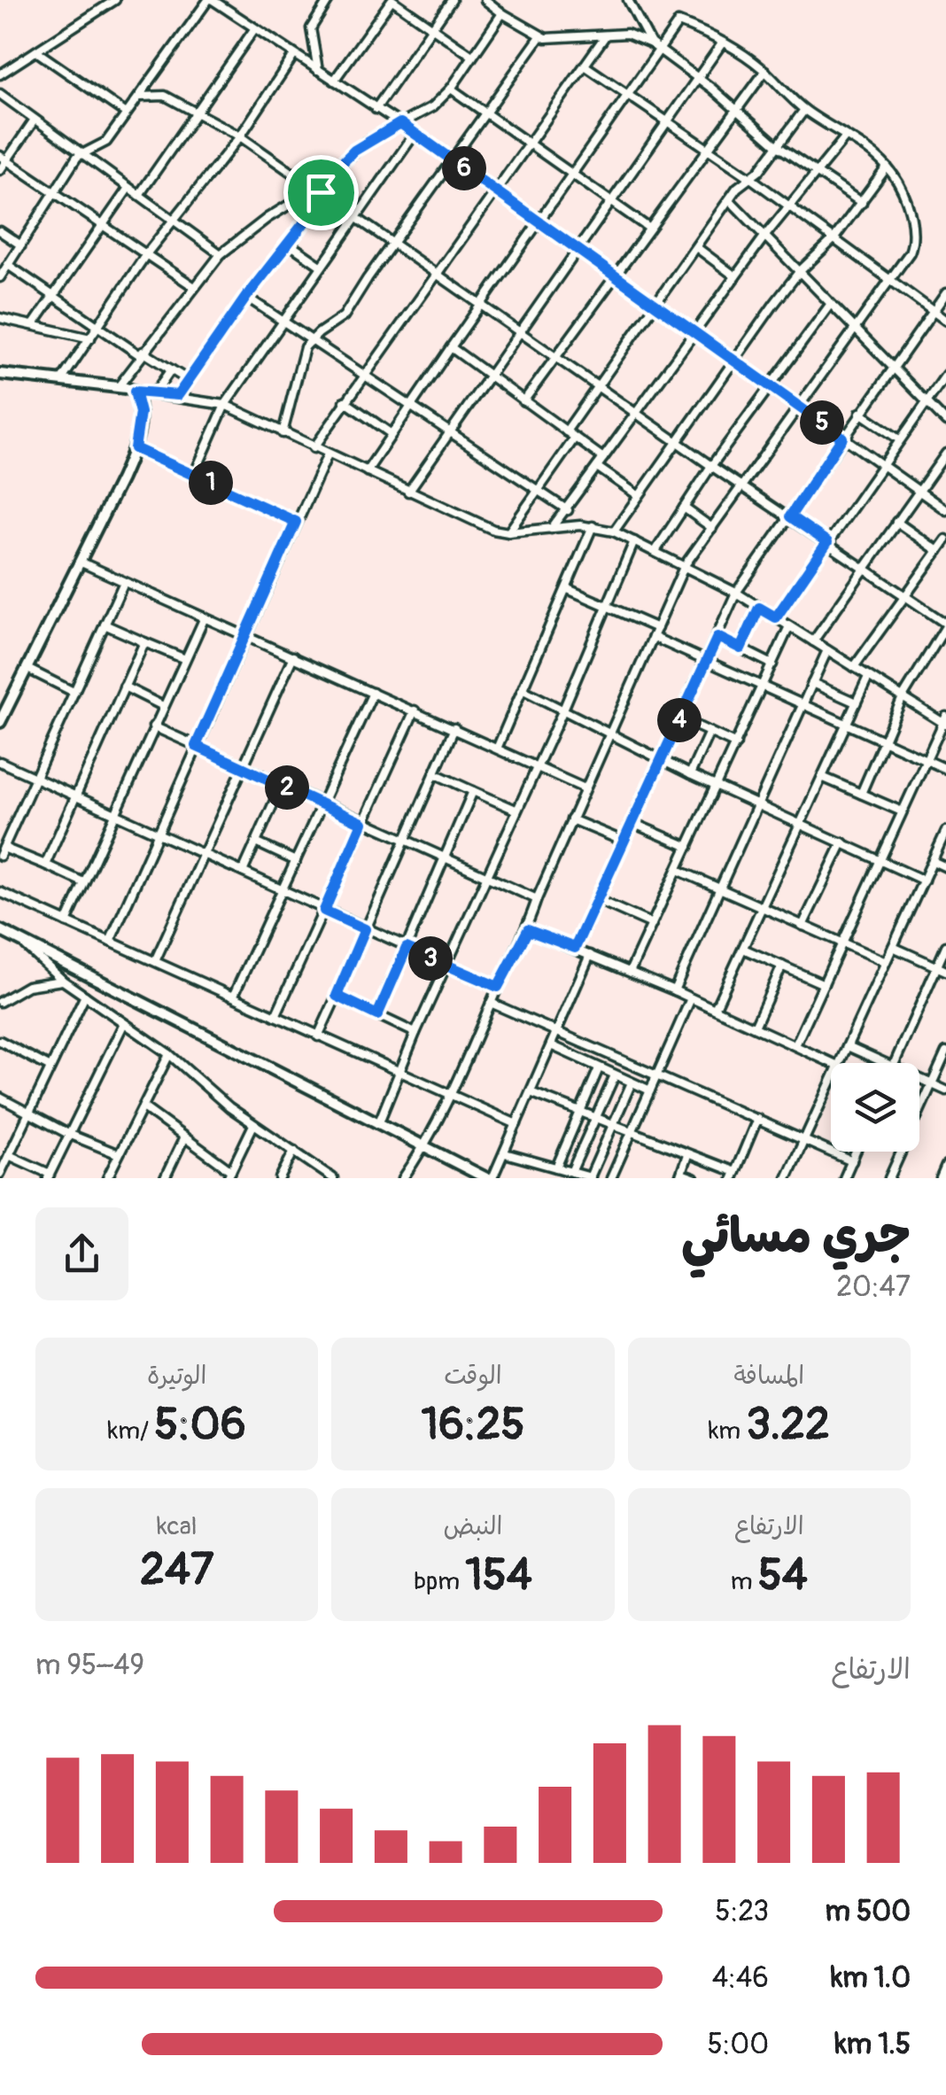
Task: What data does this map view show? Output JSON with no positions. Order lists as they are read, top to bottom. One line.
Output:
{"page":{"pins":["6","5","1","4","2","3"],"heading":["جري مسائي","20:47"],"stats":[["المسافة","3.22 km"],["الوقت","16:25"],["الوتيرة","5:06 /km"],["الارتفاع","54 m"],["النبض","154 bpm"],["kcal","247"]],"chart":["الارتفاع","49–95 m"],"list":[{"name":"500 m","note":"5:23"},{"name":"1.0 km","note":"4:46"},{"name":"1.5 km","note":"5:00"}]}}
